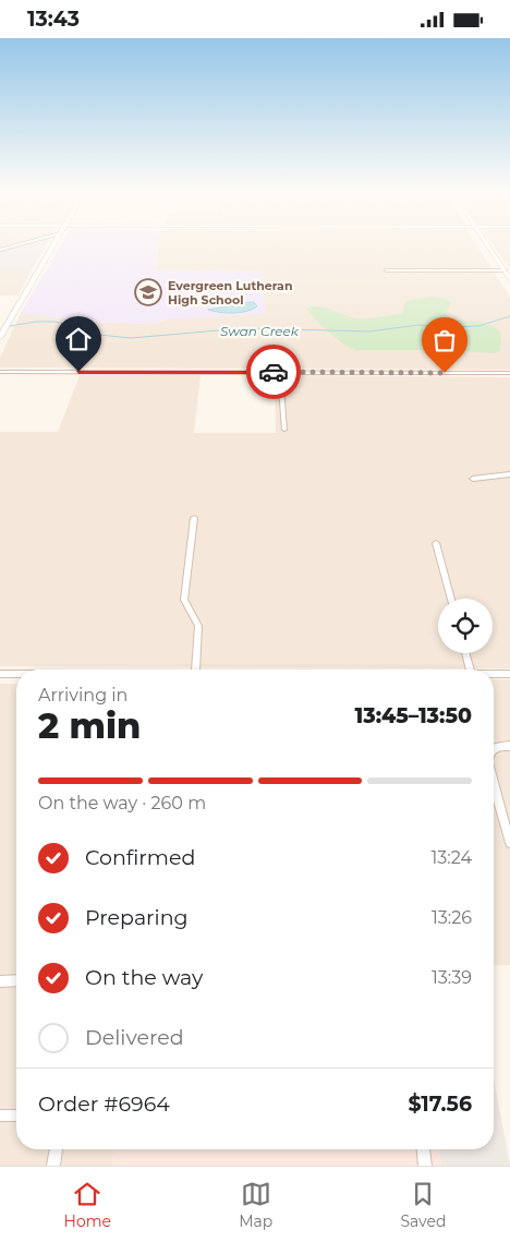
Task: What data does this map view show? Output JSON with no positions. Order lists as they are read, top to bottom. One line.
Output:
{"water":["Swan Creek"],"places":{"school or university":["Evergreen Lutheran High School"]},"page":{"status":"13:43","heading":["2 min","Arriving in","13:45–13:50"],"panel":["Order #6964","$17.56"],"bar":"On the way · 260 m","list":[["Confirmed","13:24"],["Preparing","13:26"],["On the way","13:39"],"Delivered"],"tabs":["Home","Map","Saved"]}}
